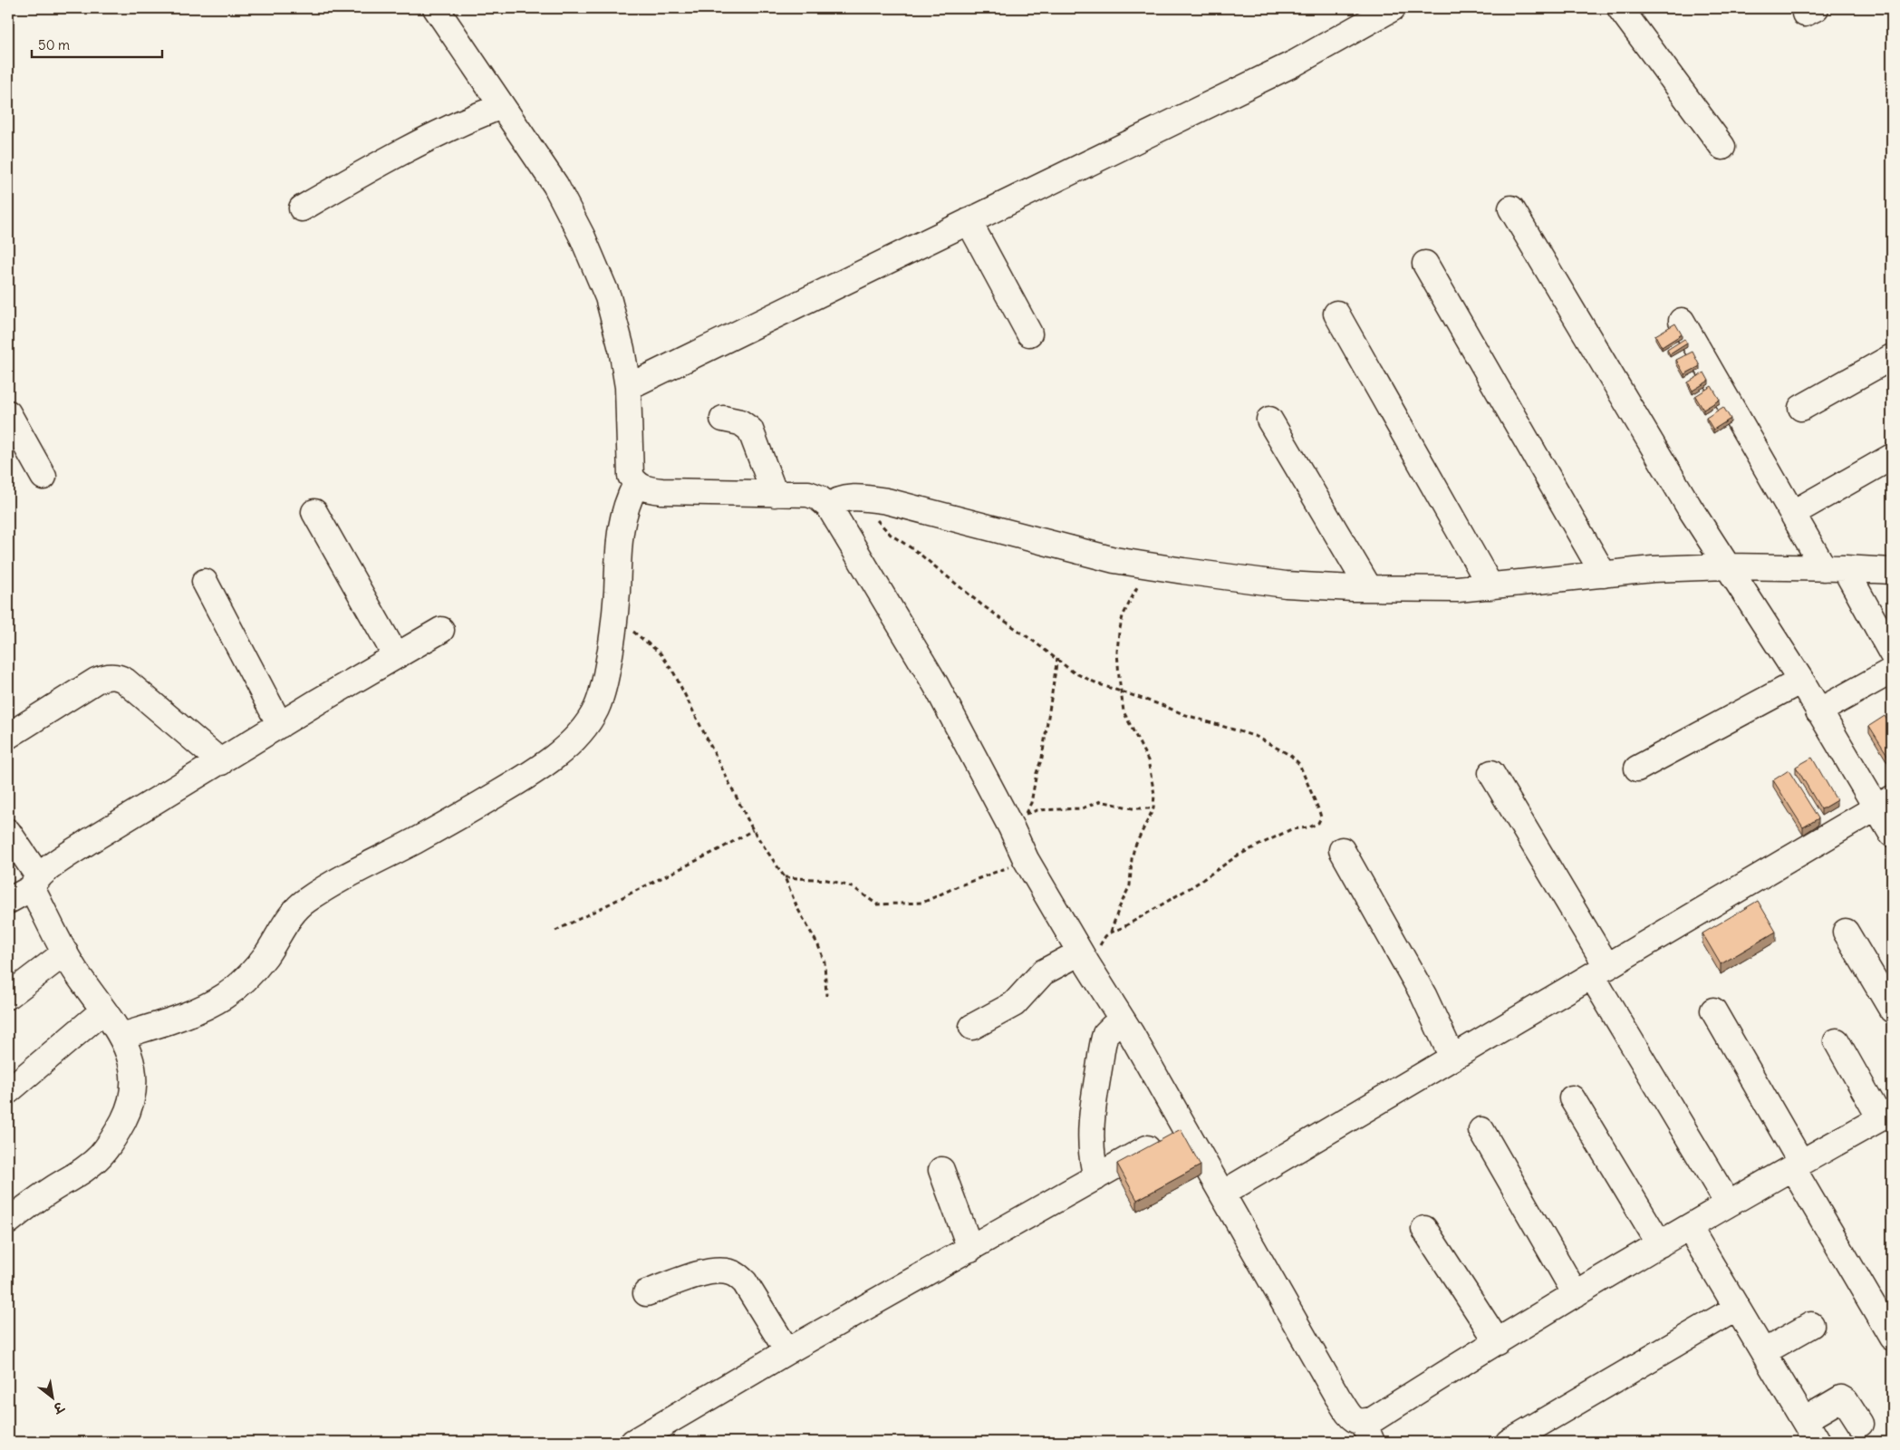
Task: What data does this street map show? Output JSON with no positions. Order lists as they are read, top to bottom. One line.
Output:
{"scale_bar":"50 m","north":"bottom right"}
